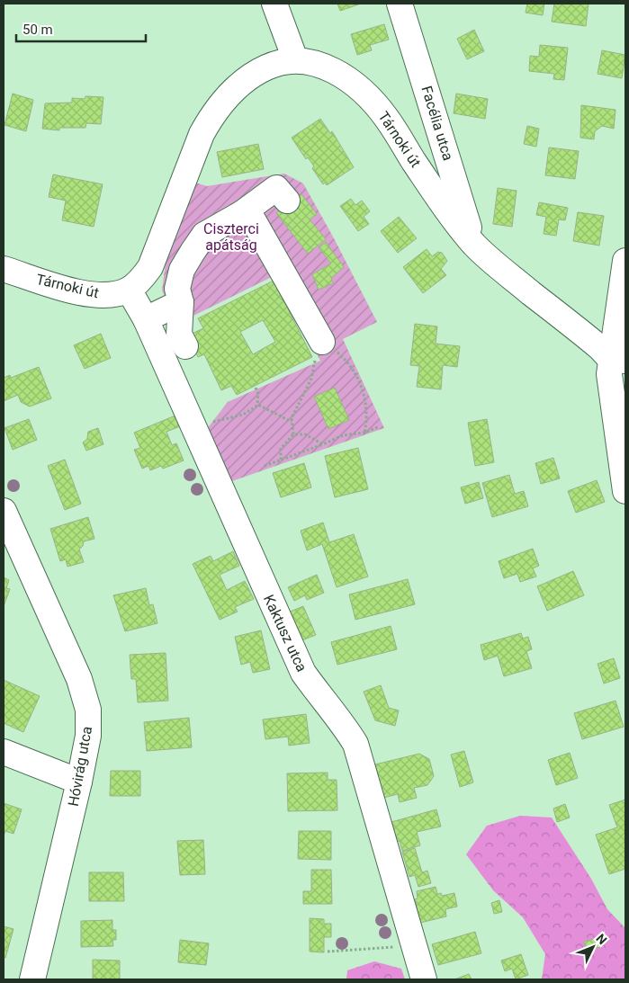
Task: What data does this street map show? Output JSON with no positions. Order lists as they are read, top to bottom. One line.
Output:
{"streets":{"street":["Facélia utca","Tárnoki út","Kaktusz utca","Hóvirág utca"]},"crossings":[["Facélia utca","Tárnoki út"],["Tárnoki út","Kaktusz utca"]],"parks":["Ciszterci apátság"],"scale_bar":"50 m","north":"top right"}
